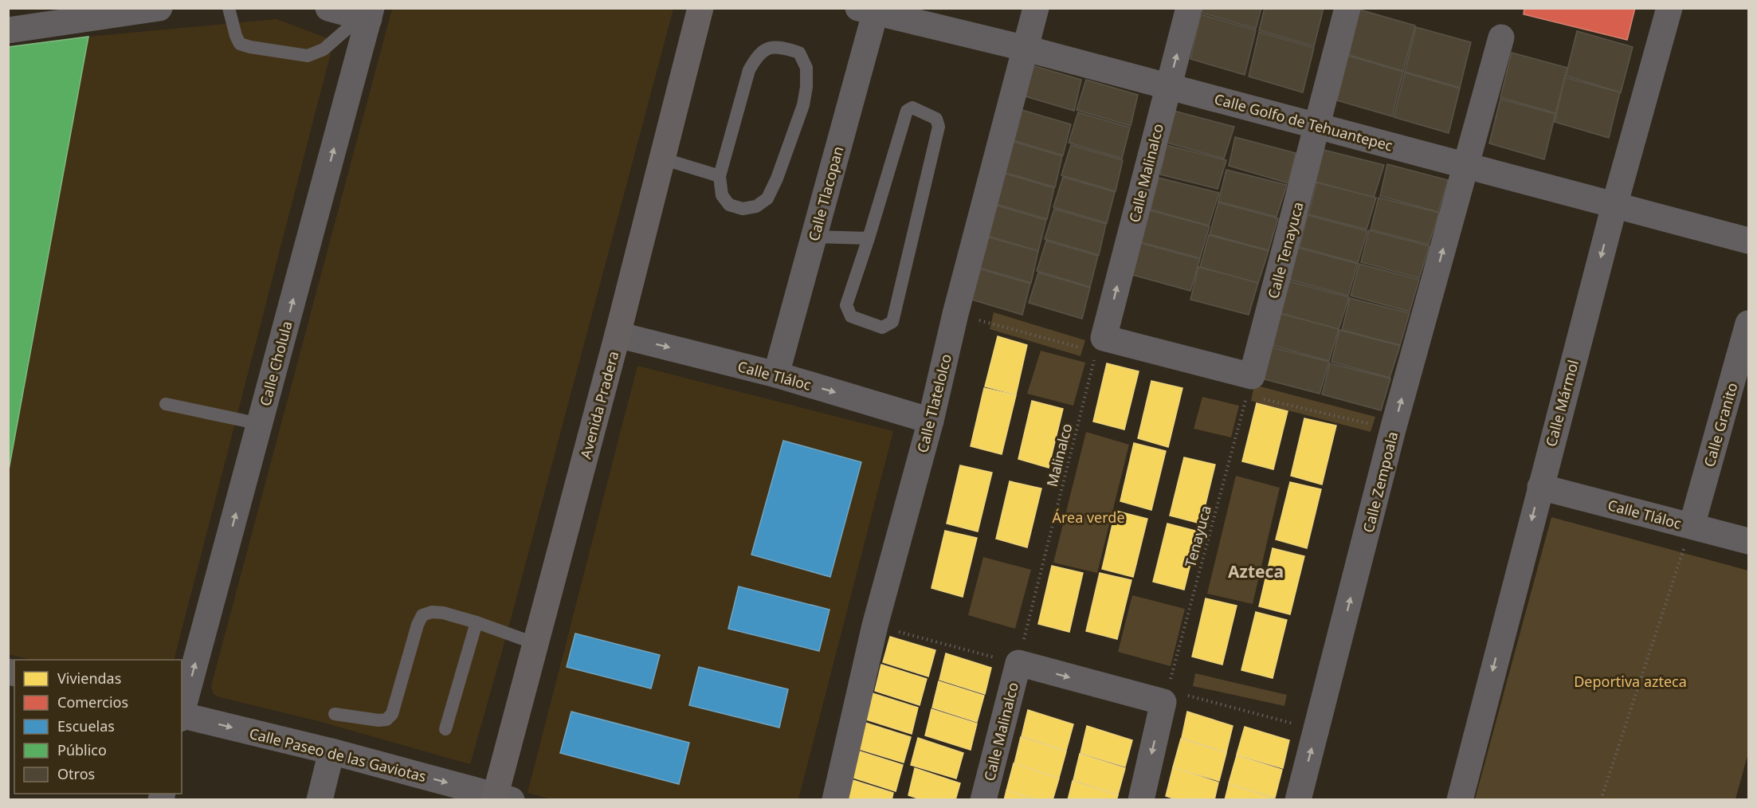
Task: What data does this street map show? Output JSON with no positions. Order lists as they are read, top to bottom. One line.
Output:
{"streets":{"street":["Calle Golfo de Tehuantepec","Calle Malinalco","Calle Tlacopan","Calle Tenayuca","Calle Cholula","Calle Tláloc","Calle Tlatelolco","Calle Mármol","Avenida Pradera","Calle Granito","Calle Zempoala","Calle Paseo de las Gaviotas"],"path":["Malinalco","Tenayuca"]},"crossings":[["Calle Golfo de Tehuantepec","Calle Malinalco"],["Calle Golfo de Tehuantepec","Calle Tlacopan"],["Calle Golfo de Tehuantepec","Calle Tenayuca"],["Calle Golfo de Tehuantepec","Calle Tlatelolco"],["Calle Golfo de Tehuantepec","Calle Mármol"],["Calle Golfo de Tehuantepec","Calle Zempoala"],["Calle Malinalco","Malinalco"],["Calle Tlacopan","Calle Tláloc"],["Calle Tenayuca","Tenayuca"],["Calle Tláloc","Calle Tlatelolco"],["Calle Tláloc","Calle Mármol"],["Calle Tláloc","Avenida Pradera"],["Calle Tláloc","Calle Granito"],["Avenida Pradera","Calle Paseo de las Gaviotas"]],"one_way":["Calle Malinalco","Calle Cholula","Calle Tláloc","Calle Mármol","Calle Zempoala","Calle Paseo de las Gaviotas"],"districts":["Azteca"],"parks":["Área verde","Deportiva azteca"],"legend":["Viviendas","Comercios","Escuelas","Público","Otros"]}
